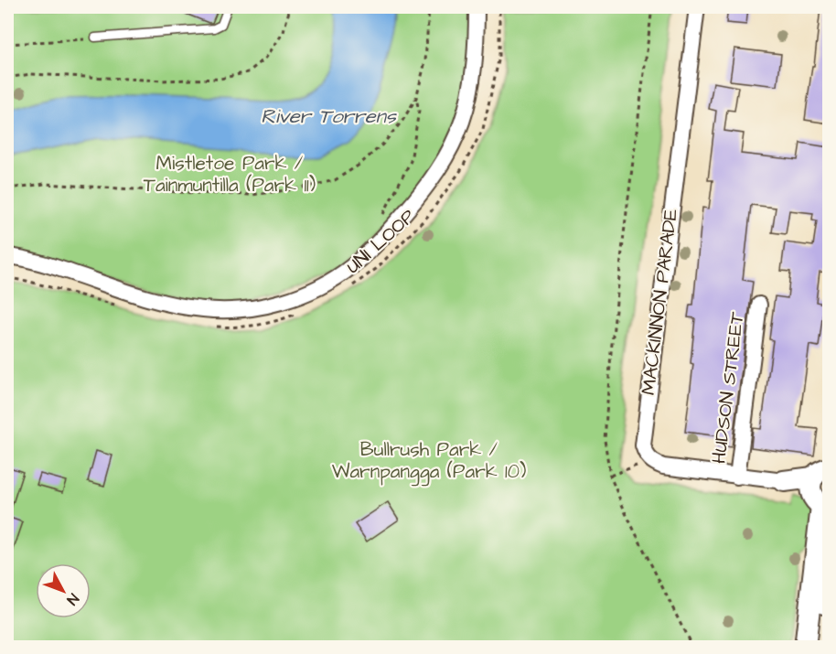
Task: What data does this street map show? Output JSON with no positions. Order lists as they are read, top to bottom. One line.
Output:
{"streets":{"street":["MACKINNON PARADE","HUDSON STREET"],"path":["UNI LOOP"]},"water":["River Torrens"],"parks":["Mistletoe Park / Tainmuntilla (Park 11)","Bullrush Park / Warnpangga (Park 10)"],"north":"bottom right"}
